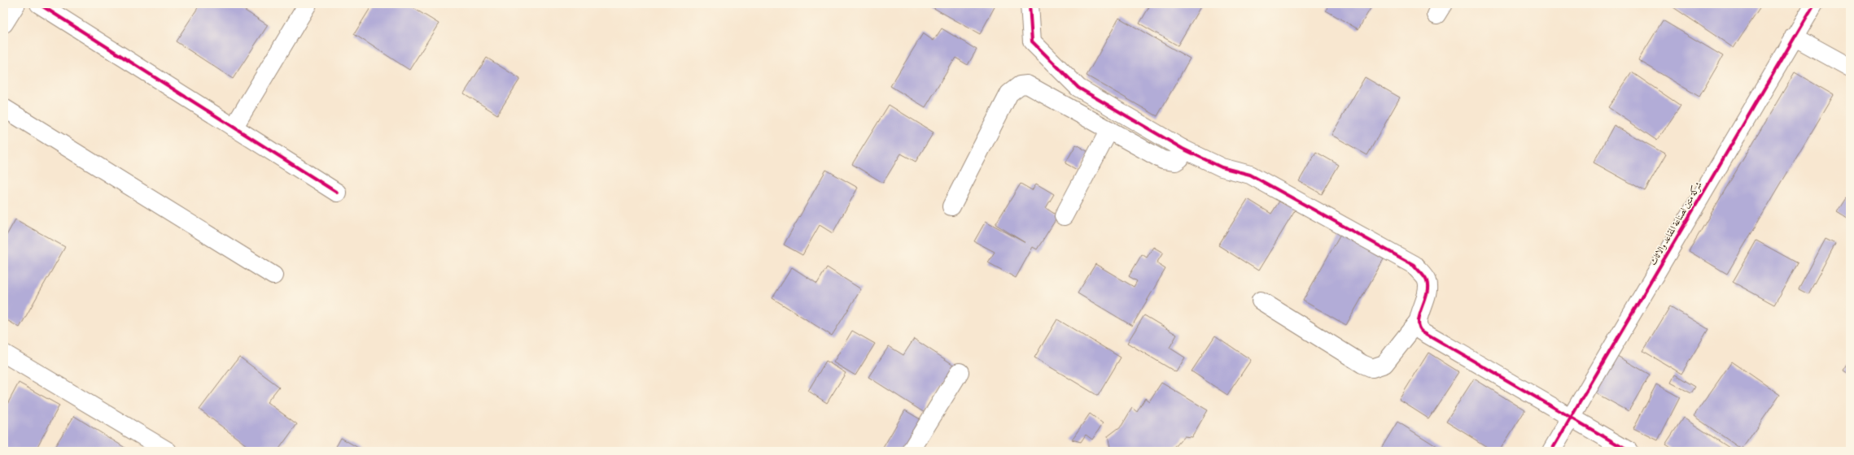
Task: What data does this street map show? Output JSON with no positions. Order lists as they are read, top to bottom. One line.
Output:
{"streets":{"street":["شركة متين لصناعة المقاعد والاثاث"]}}
